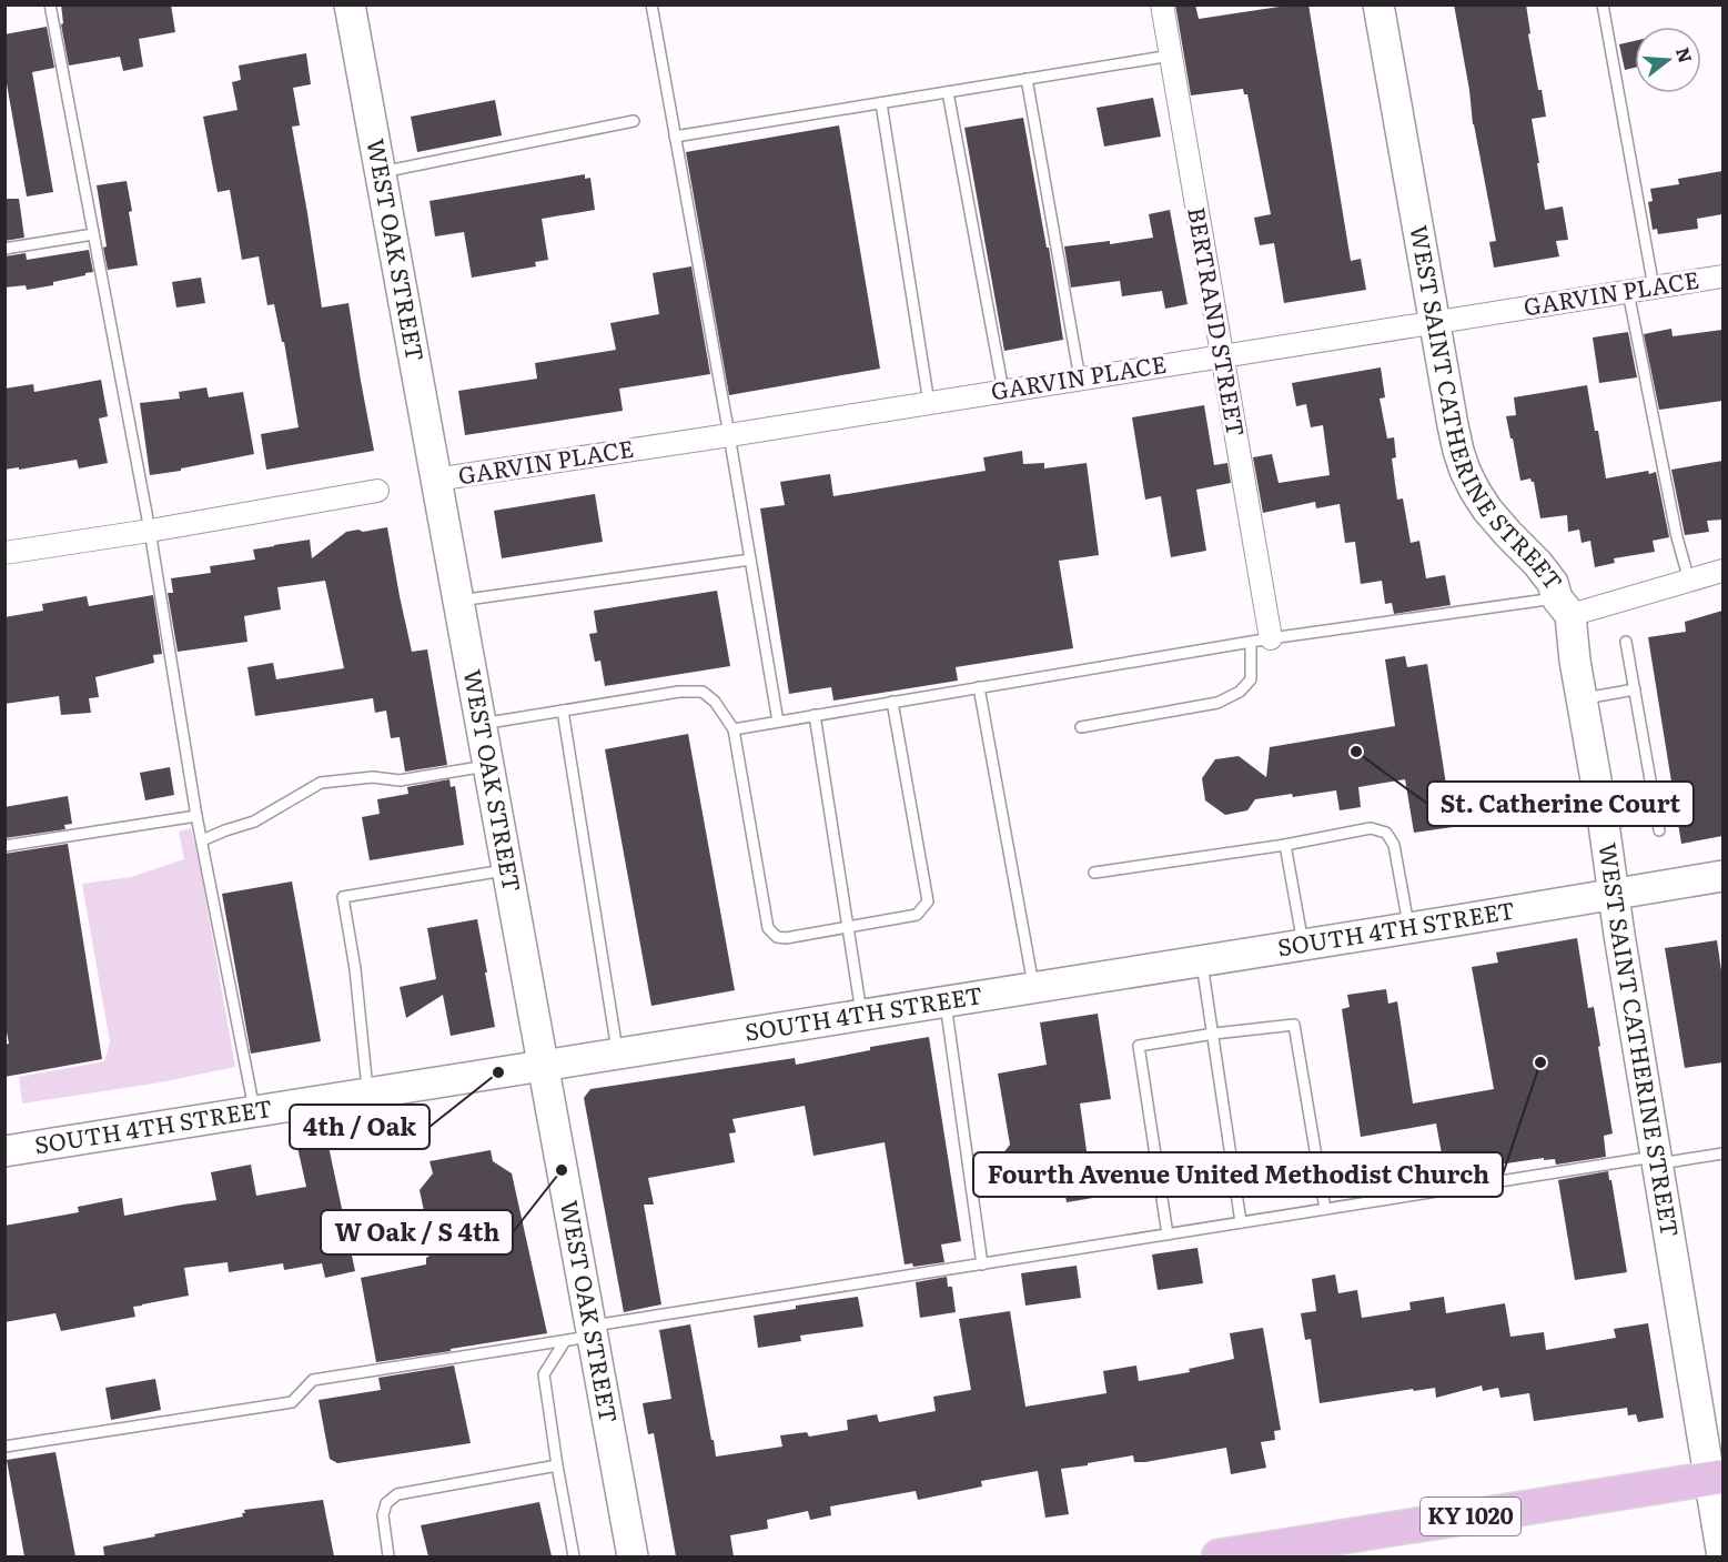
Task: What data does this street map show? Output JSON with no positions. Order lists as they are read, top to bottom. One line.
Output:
{"streets":{"main road":["WEST OAK STREET","WEST SAINT CATHERINE STREET","SOUTH 4TH STREET","KY 1020"],"street":["GARVIN PLACE","BERTRAND STREET"]},"crossings":[["WEST OAK STREET","GARVIN PLACE"],["WEST OAK STREET","SOUTH 4TH STREET"],["GARVIN PLACE","BERTRAND STREET"],["GARVIN PLACE","WEST SAINT CATHERINE STREET"],["WEST SAINT CATHERINE STREET","SOUTH 4TH STREET"],["WEST SAINT CATHERINE STREET","KY 1020"]],"places":["St. Catherine Court","Fourth Avenue United Methodist Church","4th / Oak","W Oak / S 4th"],"north":"right"}
